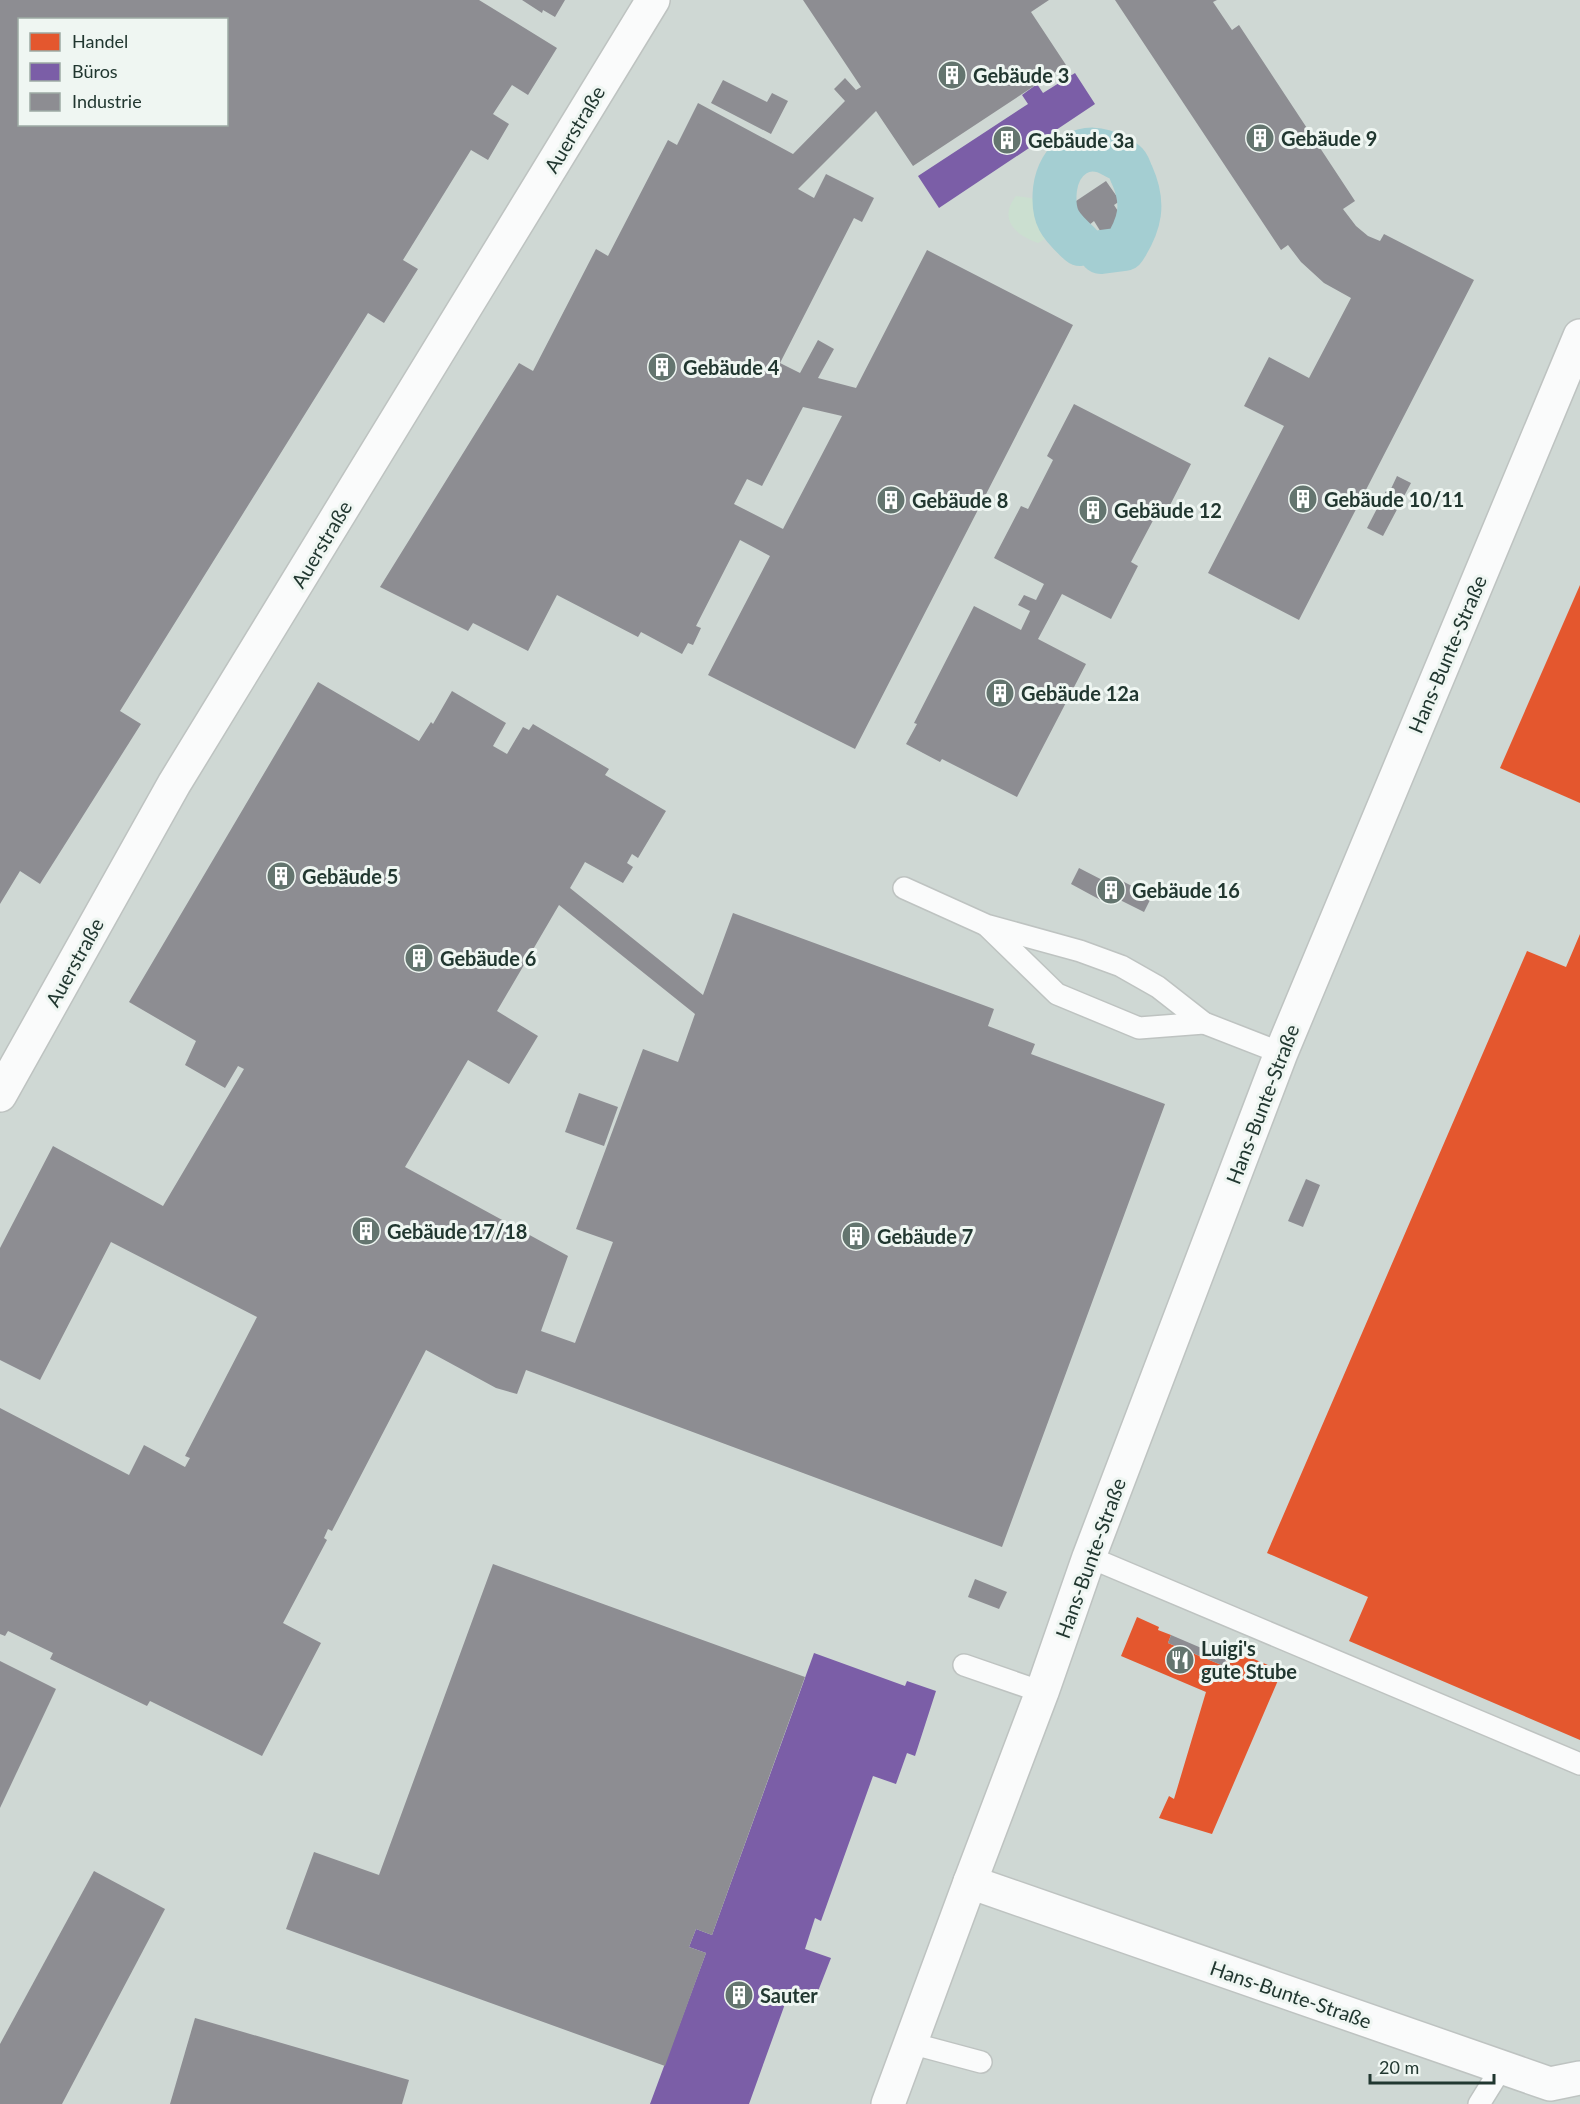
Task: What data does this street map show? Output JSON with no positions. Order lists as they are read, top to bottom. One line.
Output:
{"streets":{"street":["Auerstraße","Hans-Bunte-Straße"]},"places":{"building":["Gebäude 3","Gebäude 9","Gebäude 3a","Gebäude 4","Gebäude 10/11","Gebäude 8","Gebäude 12","Gebäude 12a","Gebäude 5","Gebäude 16","Gebäude 6","Gebäude 17/18","Gebäude 7","Sauter"],"restaurant":["Luigi's gute Stube"]},"legend":["Handel","Büros","Industrie"],"scale_bar":"20 m"}
